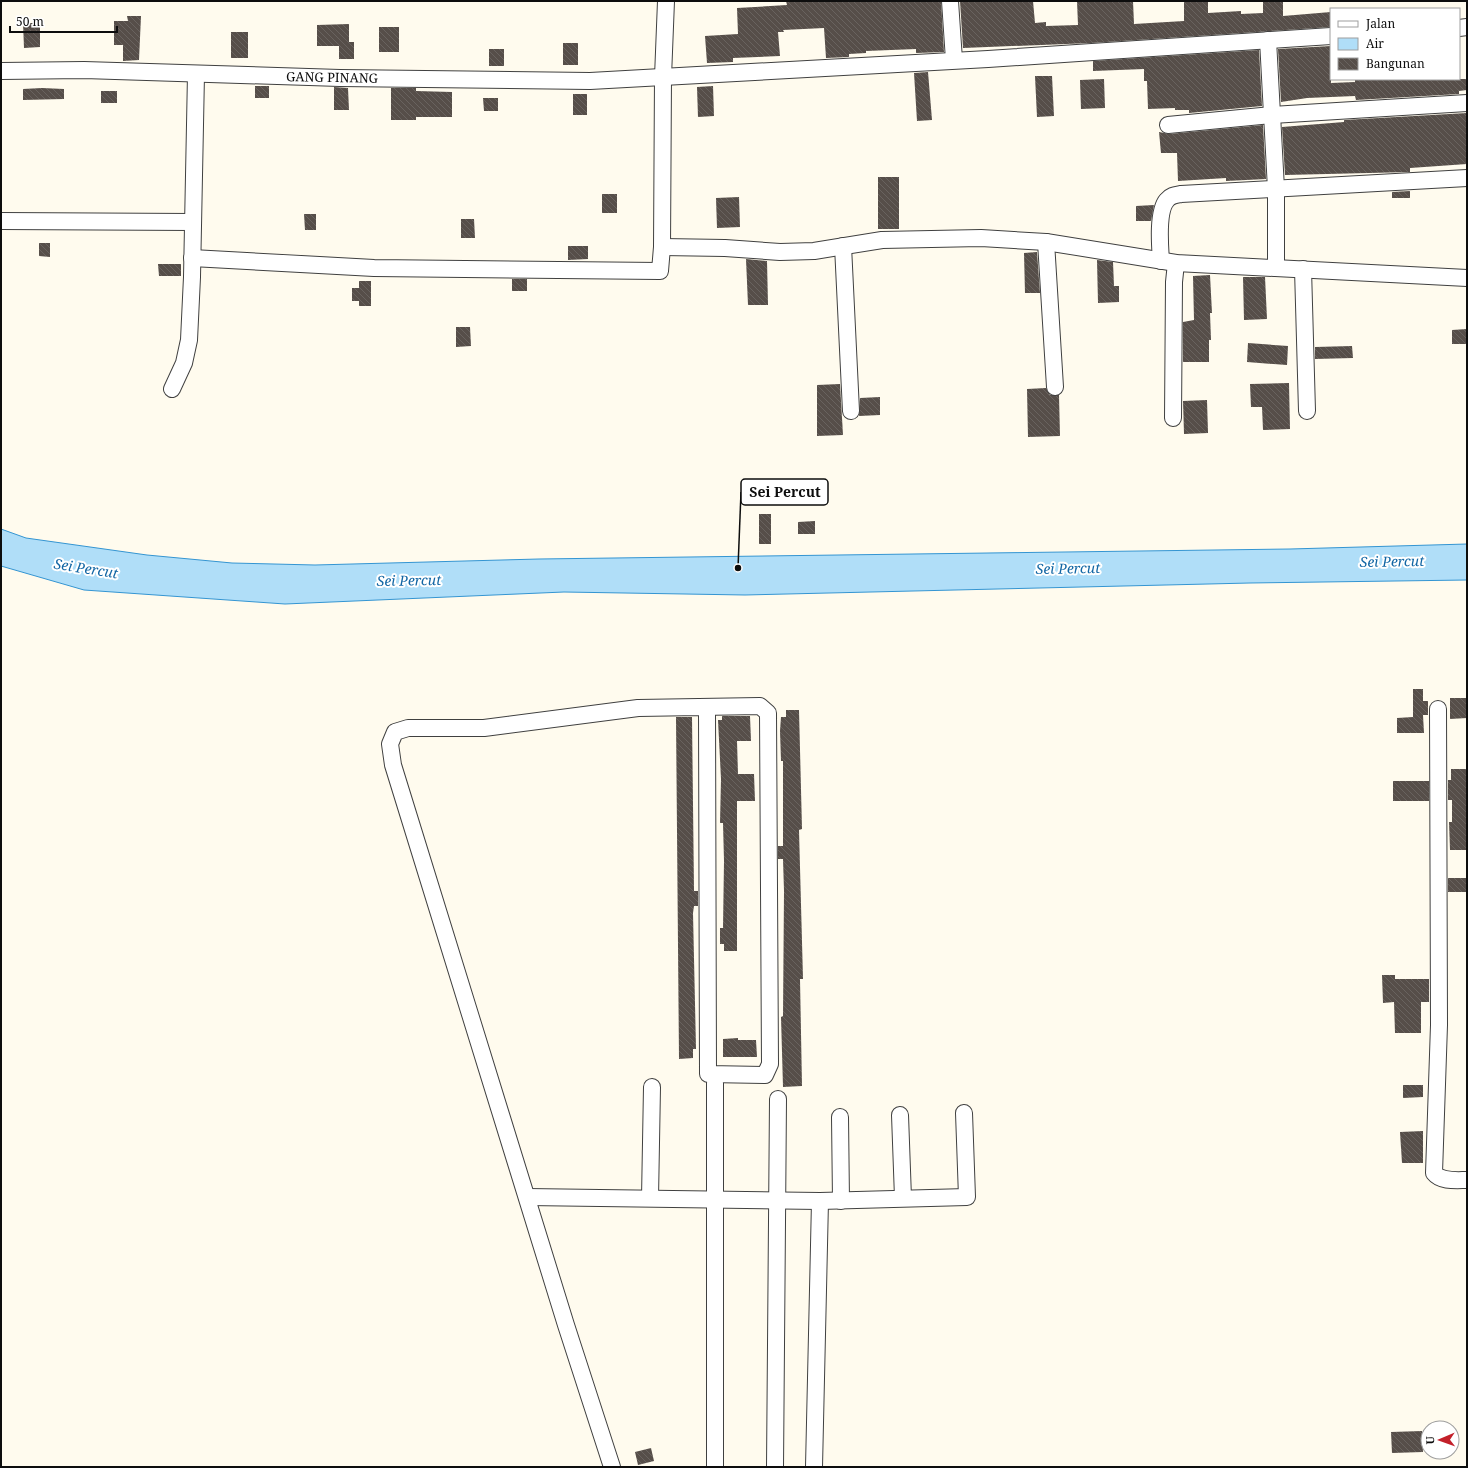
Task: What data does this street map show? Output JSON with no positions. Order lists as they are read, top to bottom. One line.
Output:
{"streets":{"street":["GANG PINANG"]},"water":["Sei Percut"],"places":["Sei Percut"],"legend":["Jalan","Air","Bangunan"],"scale_bar":"50 m","north":"left"}
